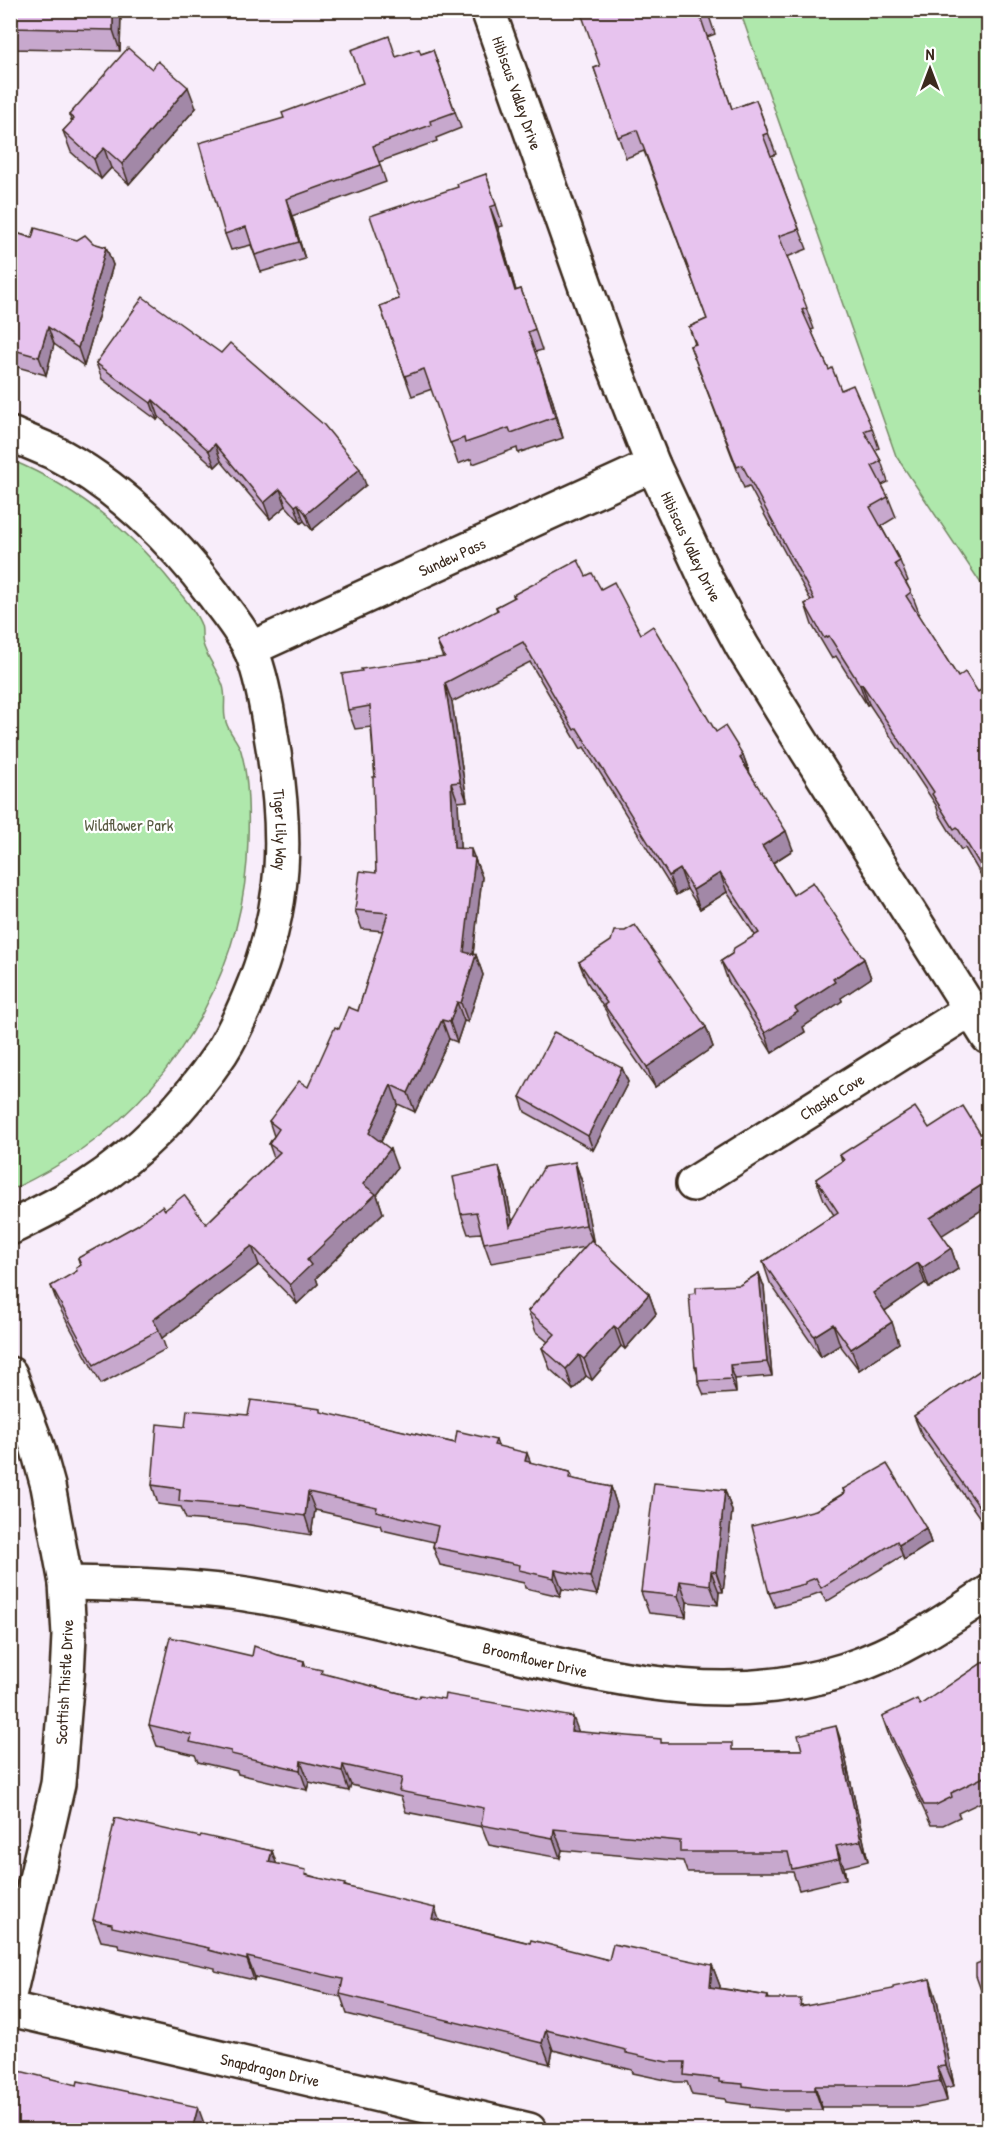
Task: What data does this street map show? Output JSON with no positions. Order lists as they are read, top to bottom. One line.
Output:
{"streets":{"street":["Hibiscus Valley Drive","Sundew Pass","Tiger Lily Way","Chaska Cove","Broomflower Drive","Scottish Thistle Drive","Snapdragon Drive"]},"crossings":[["Hibiscus Valley Drive","Sundew Pass"],["Hibiscus Valley Drive","Chaska Cove"],["Sundew Pass","Tiger Lily Way"],["Broomflower Drive","Scottish Thistle Drive"]],"parks":["Wildflower Park"],"north":"top"}
